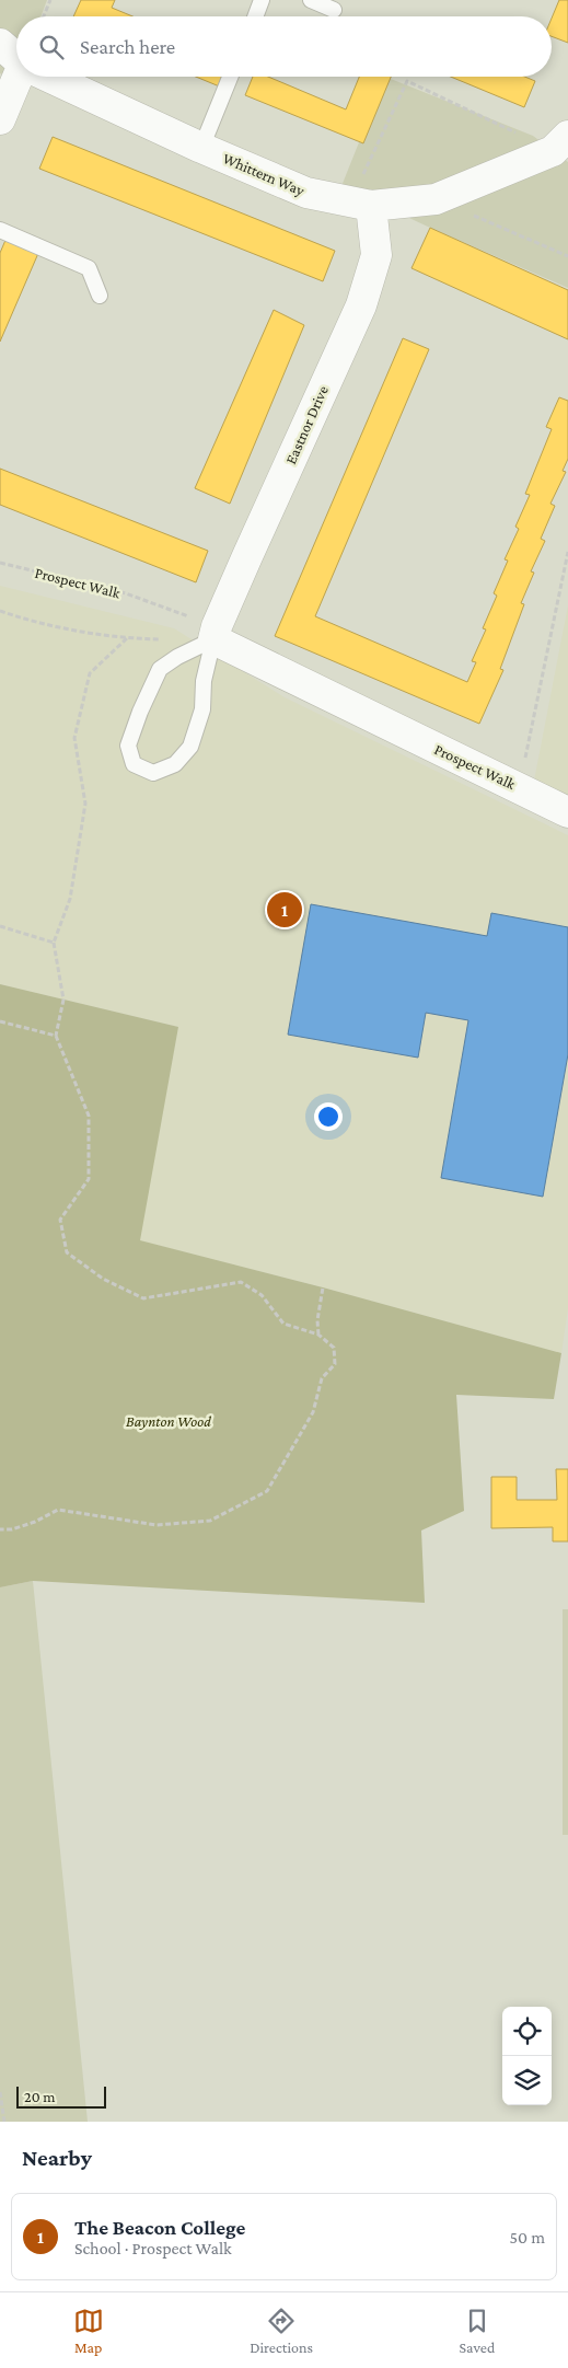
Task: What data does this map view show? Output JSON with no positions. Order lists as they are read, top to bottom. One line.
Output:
{"streets":{"street":["Whittern Way","Eastnor Drive","Prospect Walk"]},"crossings":[["Whittern Way","Eastnor Drive"],["Eastnor Drive","Prospect Walk"]],"parks":["Baynton Wood"],"scale_bar":"20 m","page":{"search":"Search here","pins":"1","scale":"20 m","heading":"Nearby","list":[{"mark":"1","name":"The Beacon College","note":"School · Prospect Walk","value":"50 m"}],"nav":["Map","Directions","Saved"]}}
